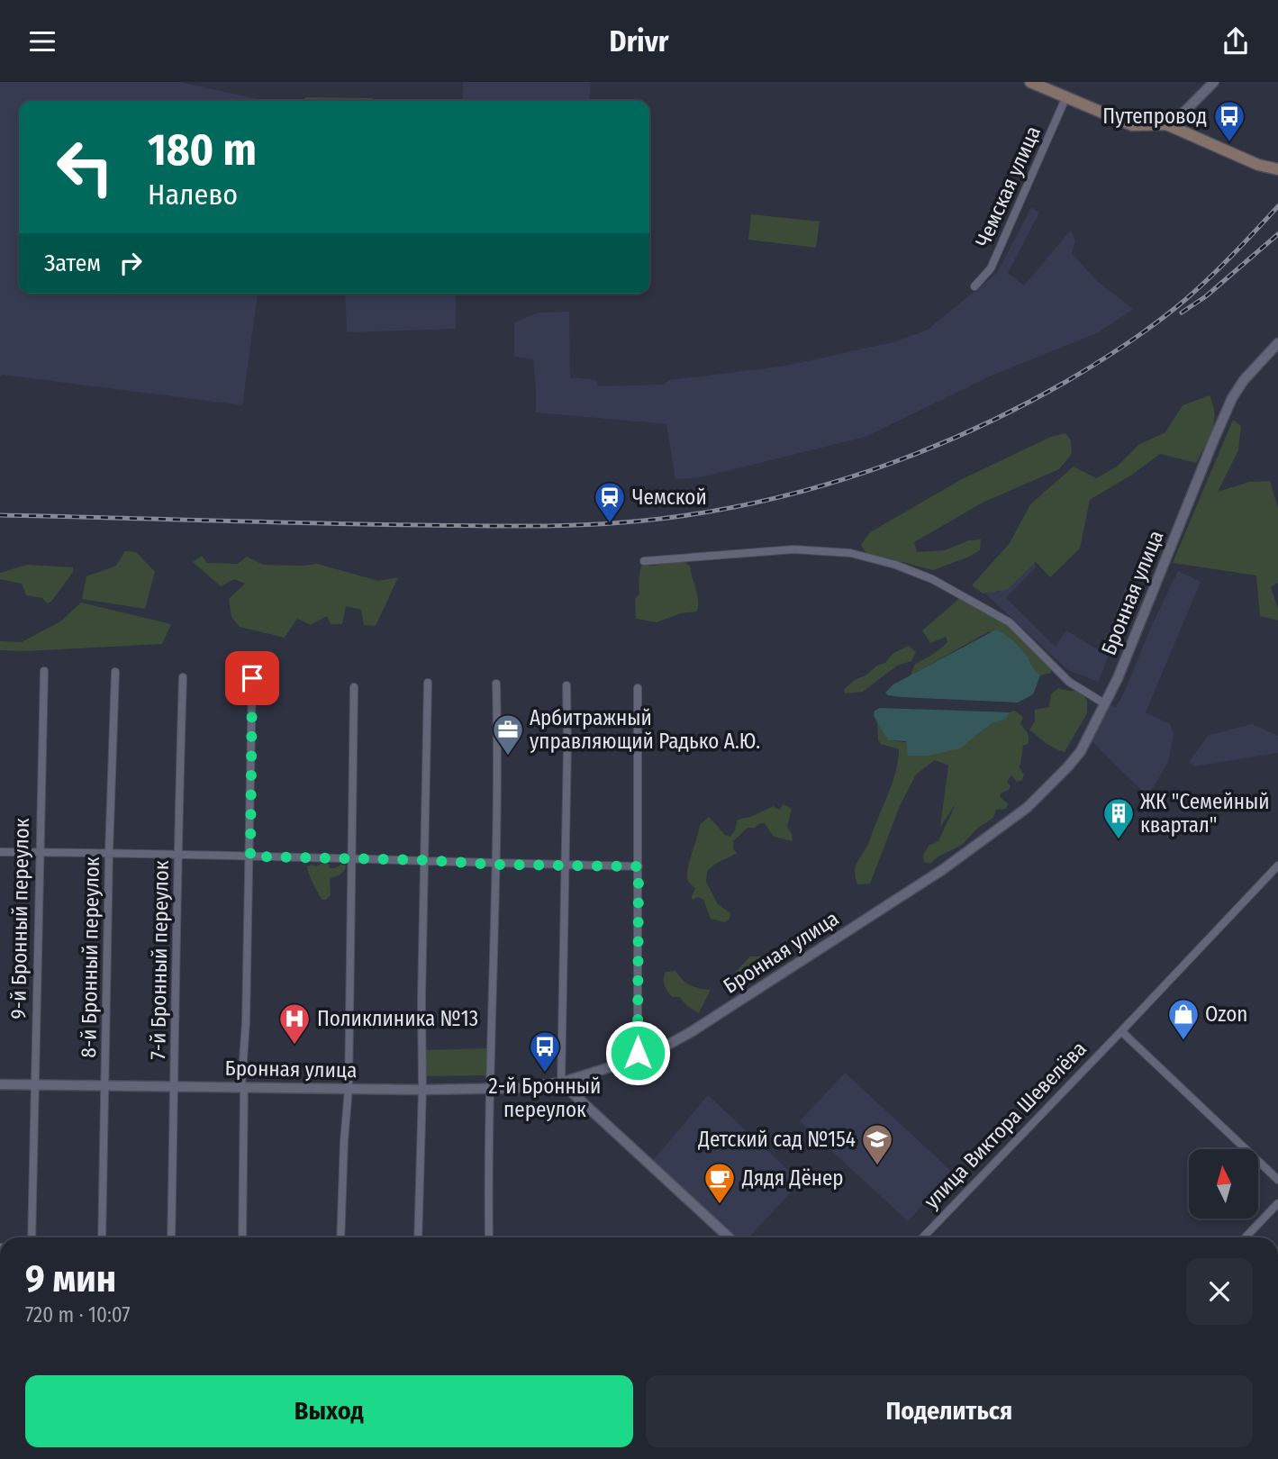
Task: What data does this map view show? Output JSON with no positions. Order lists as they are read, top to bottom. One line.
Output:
{"streets":{"street":["Чемская улица","Бронная улица","9-й Бронный переулок","8-й Бронный переулок","7-й Бронный переулок","улица Виктора Шевелёва"]},"crossings":[["Бронная улица","9-й Бронный переулок"],["Бронная улица","8-й Бронный переулок"],["Бронная улица","7-й Бронный переулок"]],"places":{"bus stop":["Путепровод","2-й Бронный переулок"],"station":["Чемской"],"office":["Арбитражный управляющий Радько А.Ю."],"building":["ЖК \"Семейный квартал\""],"shop":["Ozon"],"hospital":["Поликлиника №13"],"school or university":["Детский сад №154"],"cafe":["Дядя Дёнер"]},"north":"top","page":{"header":"Drivr","turn":["180 m","Налево"],"then":"Затем","heading":["9 мин","720 m · 10:07"],"buttons":["Выход","Поделиться"]}}
